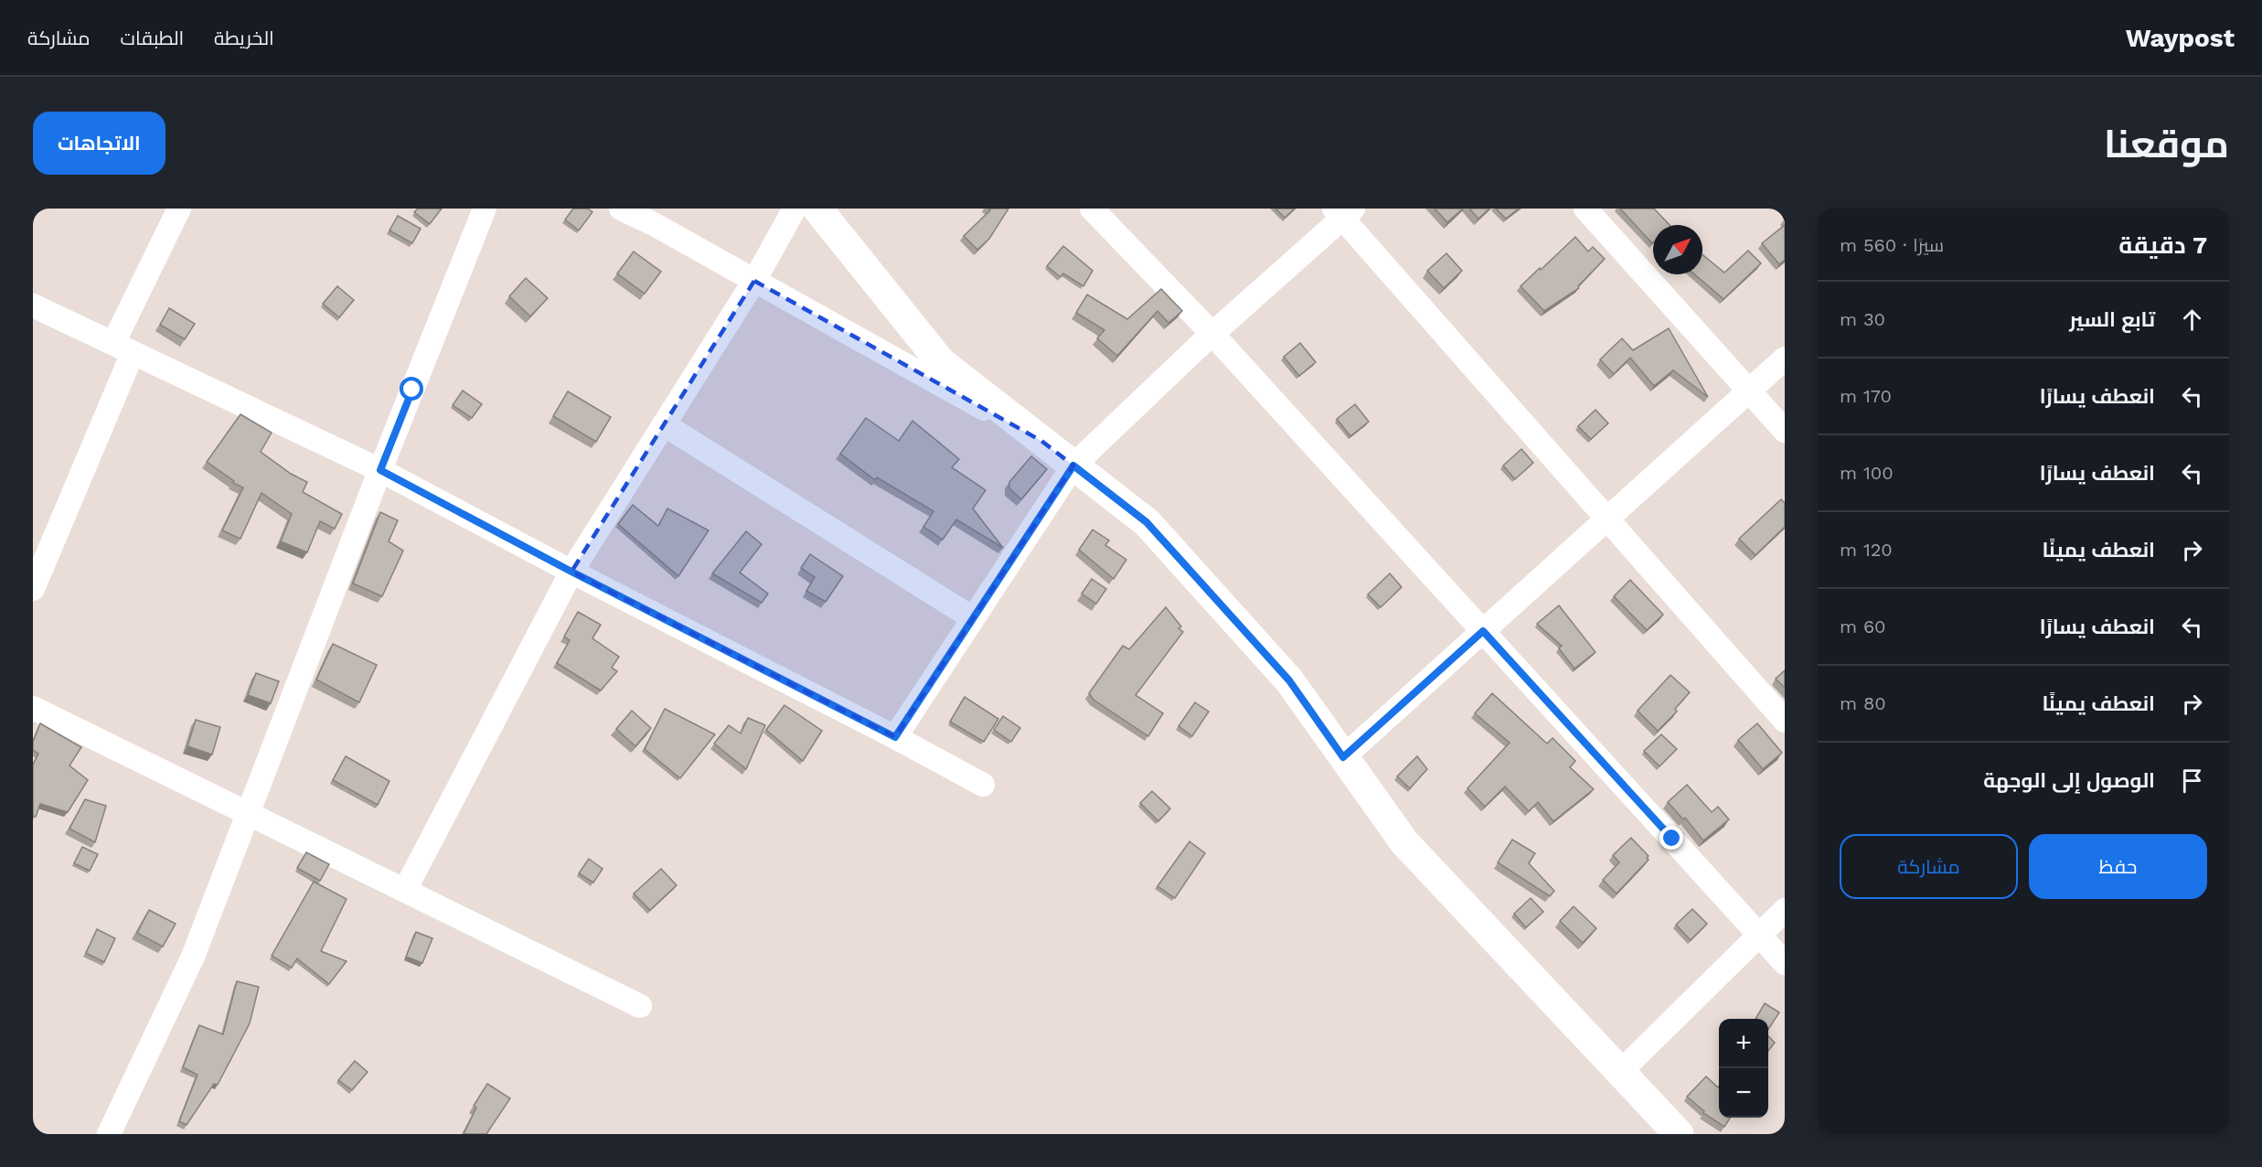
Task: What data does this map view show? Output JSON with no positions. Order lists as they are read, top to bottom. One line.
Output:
{"north":"top right","page":{"header":"Waypost","nav":["الخريطة","الطبقات","مشاركة"],"title":"موقعنا","buttons":["الاتجاهات",["حفظ","مشاركة"]],"heading":["7 دقيقة","سيرًا · 560 m"],"list":[["تابع السير","30 m"],["انعطف يسارًا","170 m"],["انعطف يسارًا","100 m"],["انعطف يمينًا","120 m"],["انعطف يسارًا","60 m"],["انعطف يمينًا","80 m"],"الوصول إلى الوجهة"],"map_buttons":["+","−"]}}
